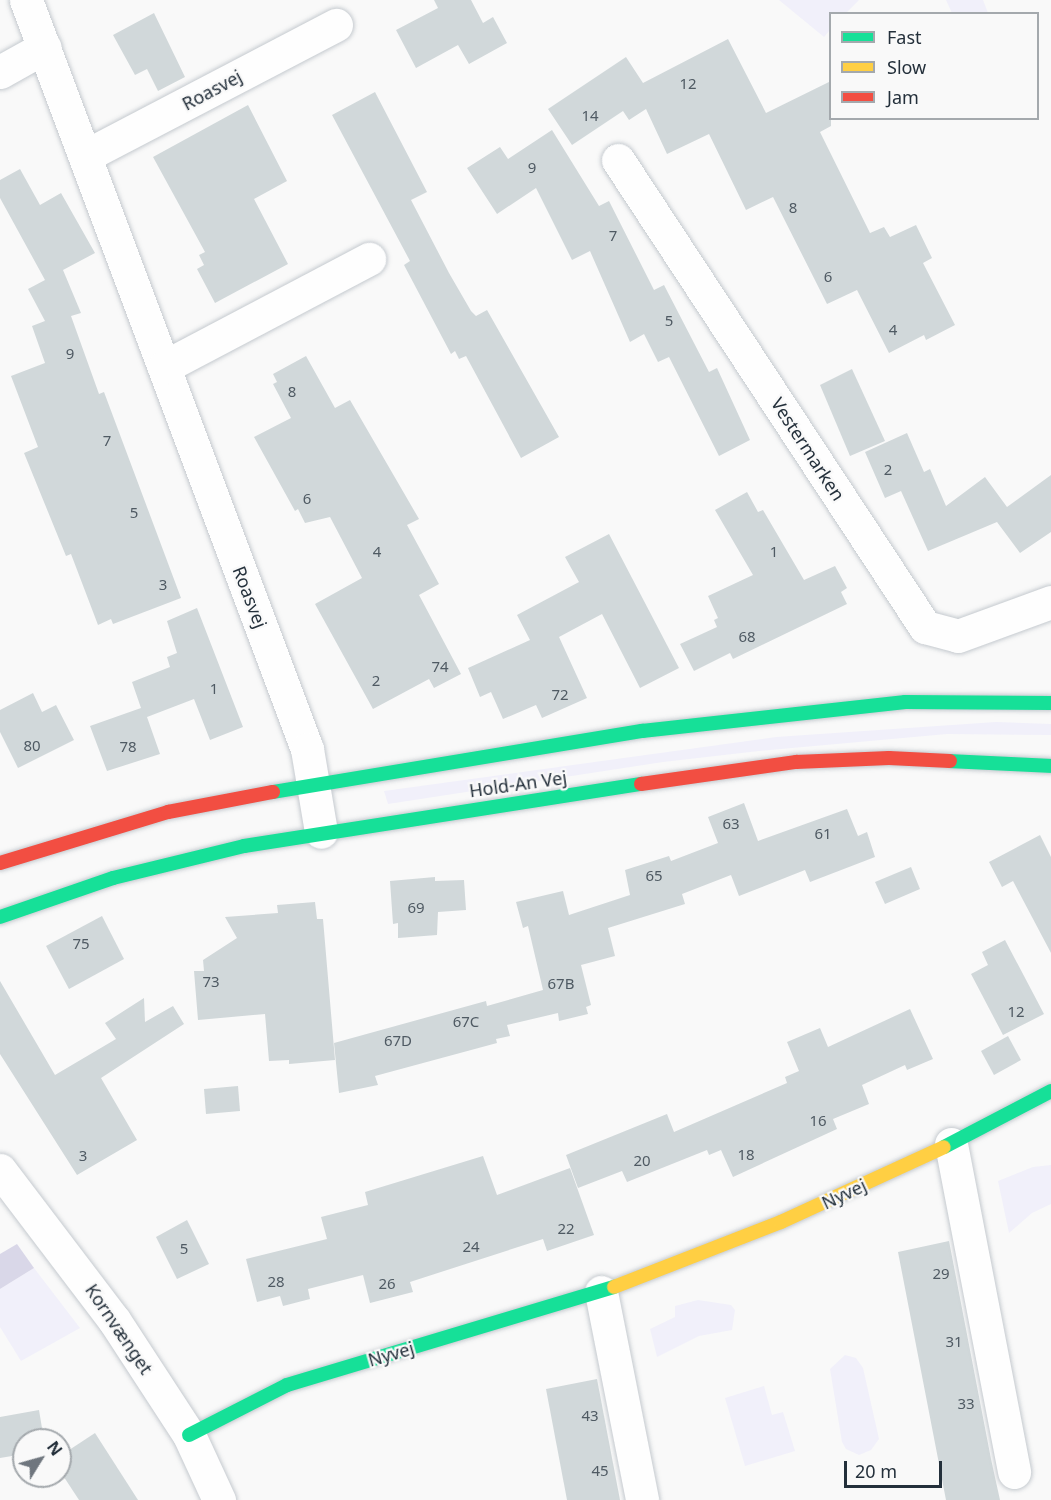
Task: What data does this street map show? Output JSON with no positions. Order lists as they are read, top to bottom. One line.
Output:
{"streets":{"street":["Roasvej","Vestermarken","Hold-An Vej","Nyvej","Kornvænget"]},"crossings":[["Roasvej","Hold-An Vej"],["Nyvej","Kornvænget"]],"house_numbers":["12","14","9","8","7","6","5","4","9","8","7","2","6","5","4","1","3","68","74","2","1","72","80","78","63","61","65","69","75","73","67B","12","67C","67D","16","18","3","20","22","24","5","29","28","26","31","33","43","45"],"legend":["Fast","Slow","Jam"],"scale_bar":"20 m","north":"top right"}
